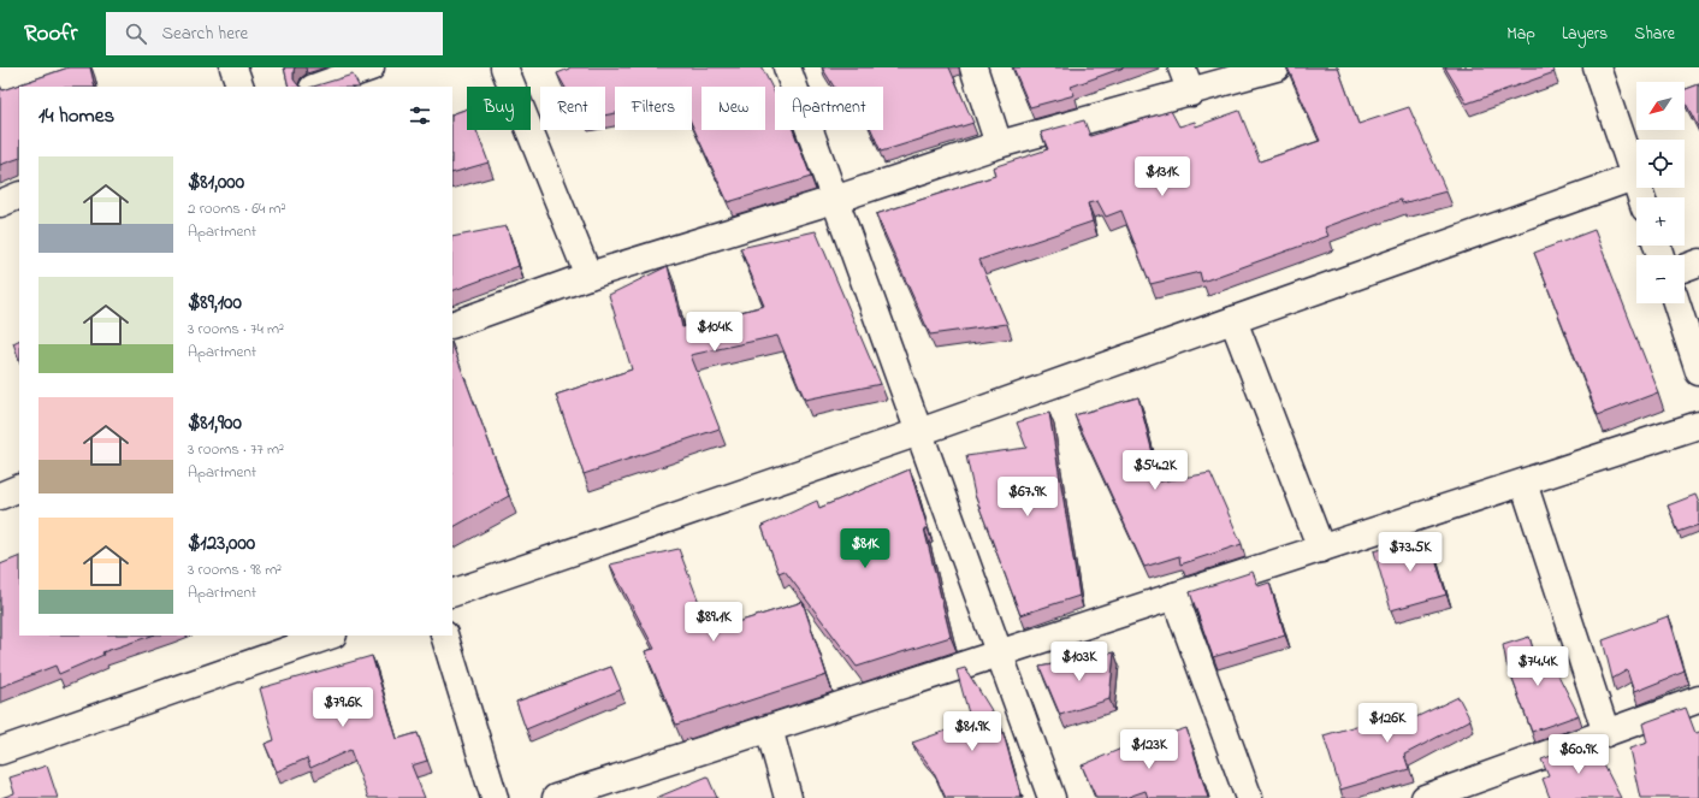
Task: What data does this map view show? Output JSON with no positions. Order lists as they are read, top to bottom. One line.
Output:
{"north":"bottom left","page":{"header":"Roofr","search":"Search here","nav":["Map","Layers","Share"],"map_buttons":["+","−"],"chip":["Buy","Rent","Filters","New","Apartment"],"heading":"14 homes","list":[{"name":"$81,000","note":"2 rooms · 64 m² · Apartment"},{"name":"$89,100","note":"3 rooms · 74 m² · Apartment"},{"name":"$81,900","note":"3 rooms · 77 m² · Apartment"},{"name":"$123,000","note":"3 rooms · 98 m² · Apartment"}],"price":["$131K","$104K","$54.2K","$67.9K","$81K","$73.5K","$89.1K","$103K","$74.4K","$79.6K","$126K","$81.9K","$123K","$60.9K"]}}
